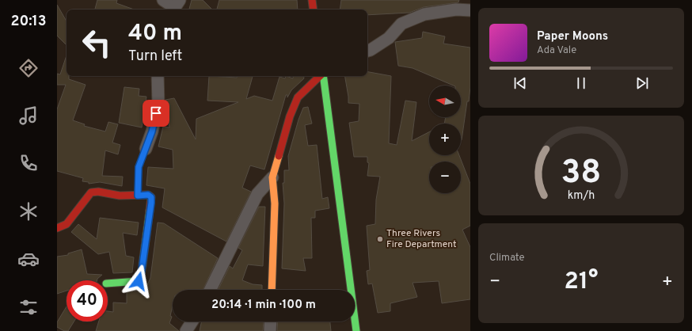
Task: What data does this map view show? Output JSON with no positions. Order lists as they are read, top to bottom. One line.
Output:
{"places":["Three Rivers Fire Department"],"north":"left","page":{"tabs":"20:13","turn":["40 m","Turn left"],"song":["Paper Moons","Ada Vale"],"map_buttons":["+","−"],"tile":"Climate","heat":["−","21°","+"],"limit":"40","trip":"20:14 · 1 min · 100 m","gauge":["38","km/h"]}}
